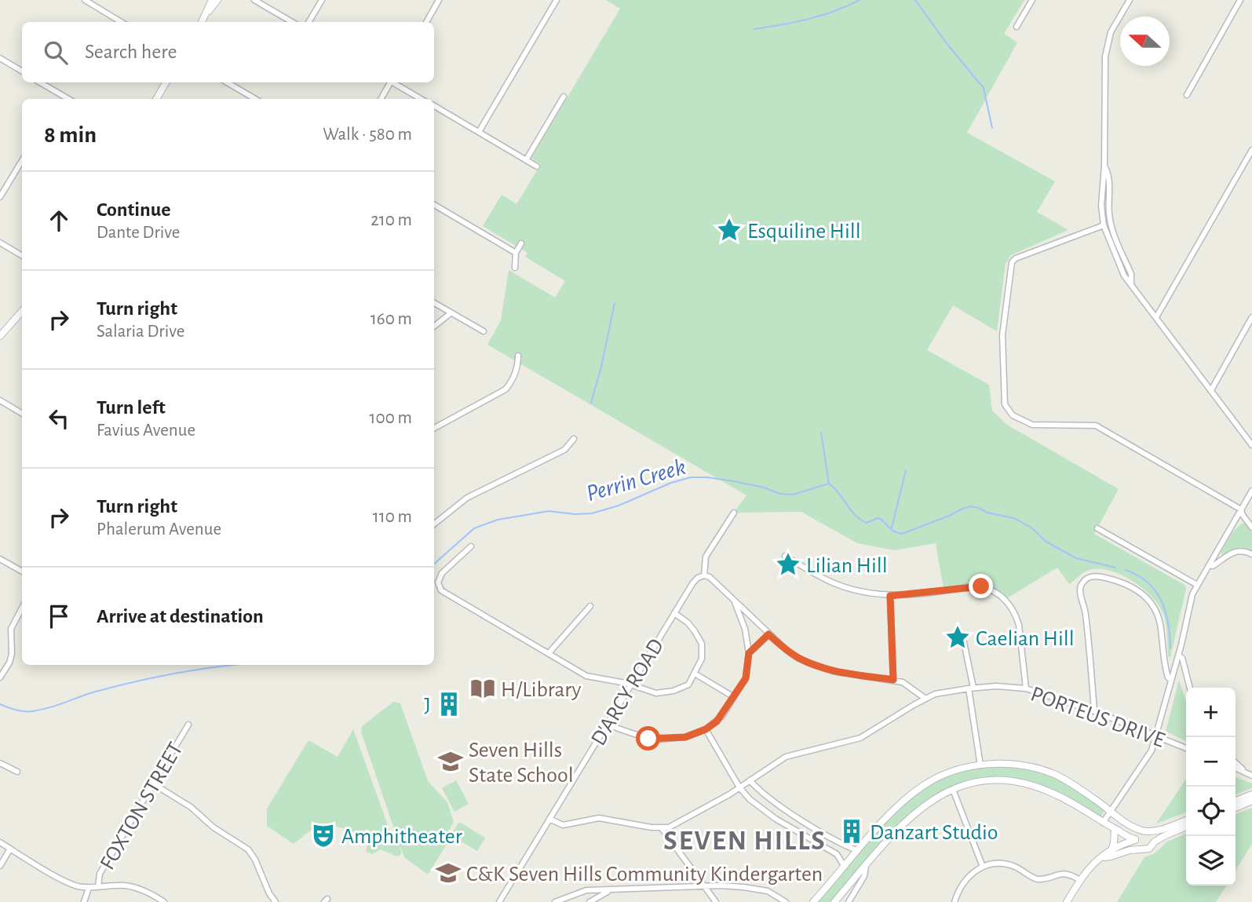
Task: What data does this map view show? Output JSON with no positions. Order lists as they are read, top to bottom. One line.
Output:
{"streets":{"street":["D'ARCY ROAD","PORTEUS DRIVE","FOXTON STREET"]},"districts":["SEVEN HILLS"],"water":["Perrin Creek"],"places":{"place":["Esquiline Hill","Lilian Hill","Caelian Hill"],"library":["H/Library"],"building":["J","Danzart Studio"],"school or university":["Seven Hills State School","C&K Seven Hills Community Kindergarten"],"theatre":["Amphitheater"]},"north":"left","page":{"search":"Search here","heading":["8 min","Walk · 580 m"],"list":[["Continue","Dante Drive","210 m"],["Turn right","Salaria Drive","160 m"],["Turn left","Favius Avenue","100 m"],["Turn right","Phalerum Avenue","110 m"],"Arrive at destination"],"map_buttons":["+","−"]}}
